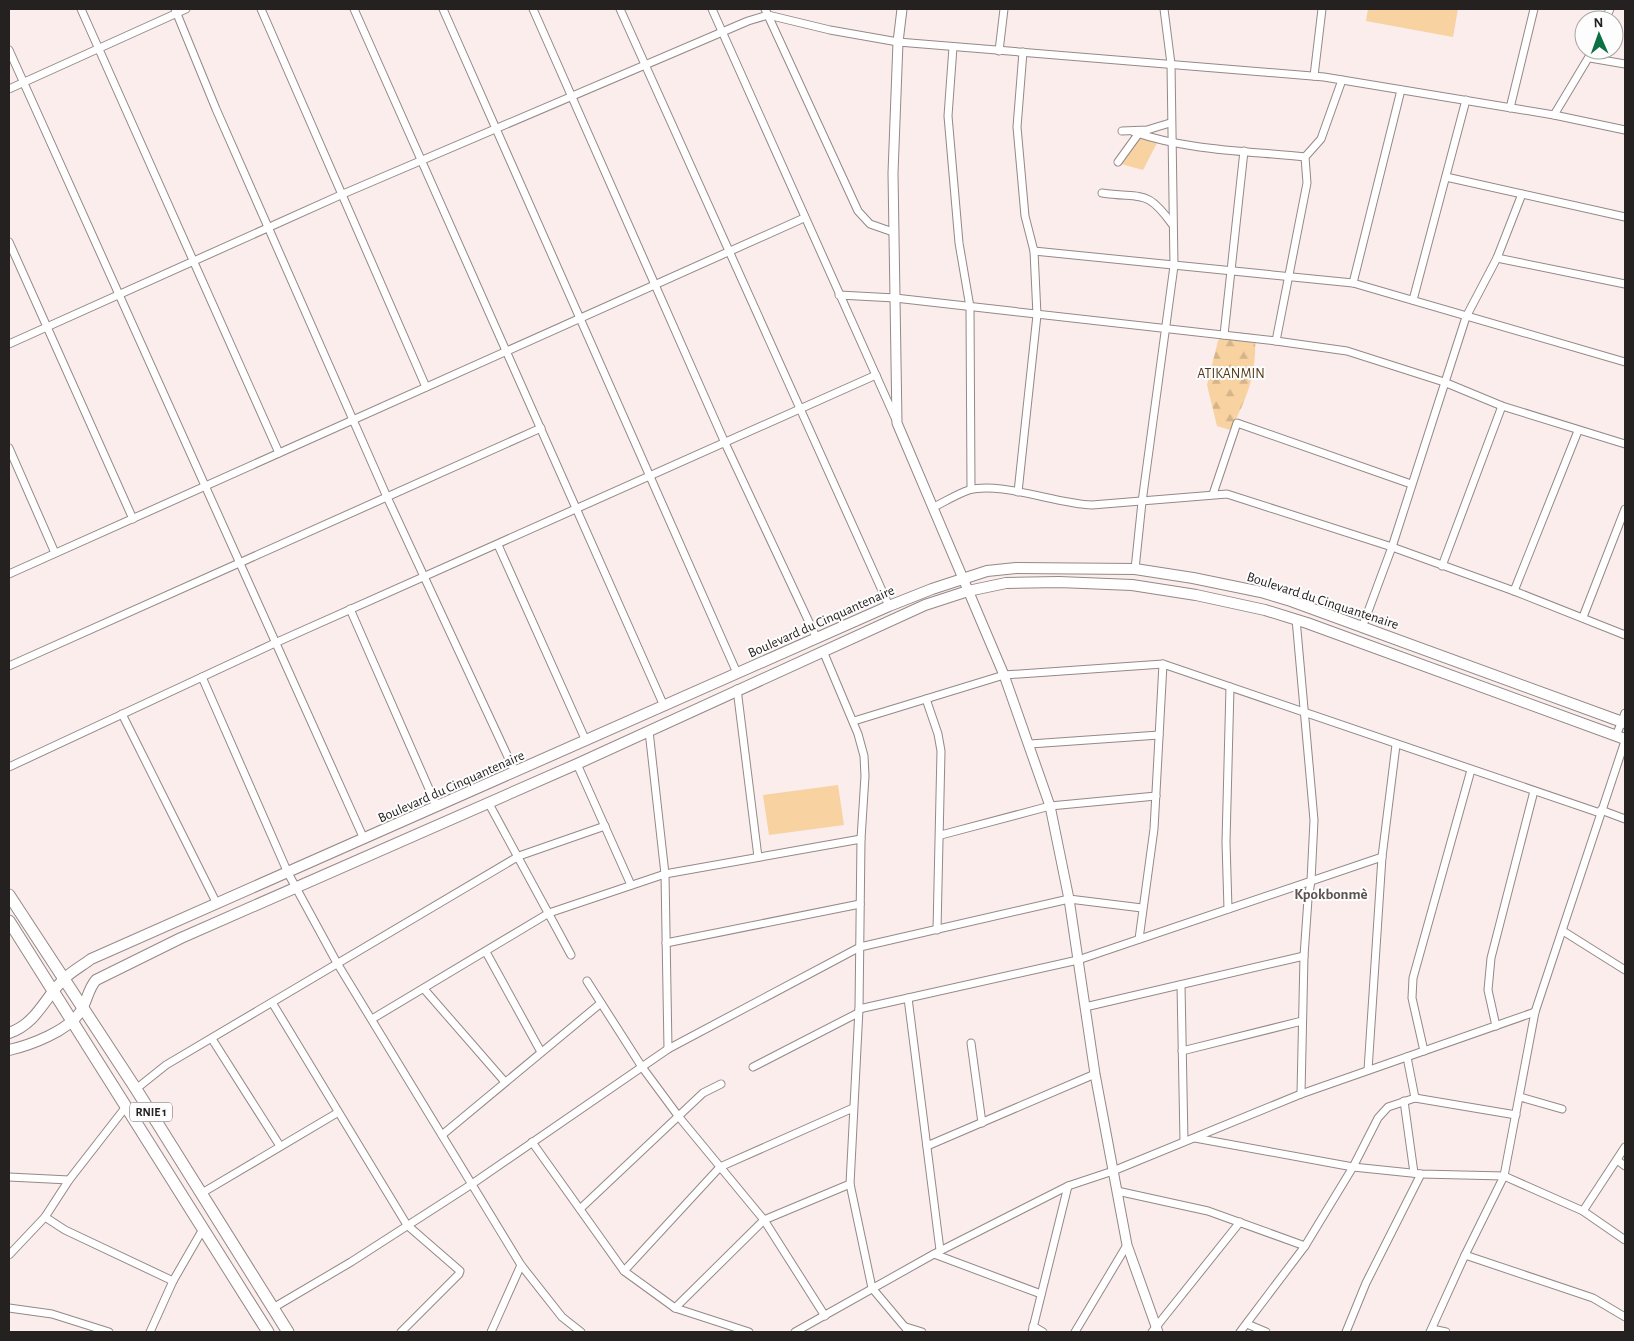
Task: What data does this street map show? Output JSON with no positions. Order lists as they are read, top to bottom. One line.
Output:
{"streets":{"highway":["RNIE 1"],"main road":["Boulevard du Cinquantenaire"]},"crossings":[["Boulevard du Cinquantenaire","RNIE 1"]],"districts":["Kpokbonmè"],"parks":["ATIKANMIN"],"north":"top"}
